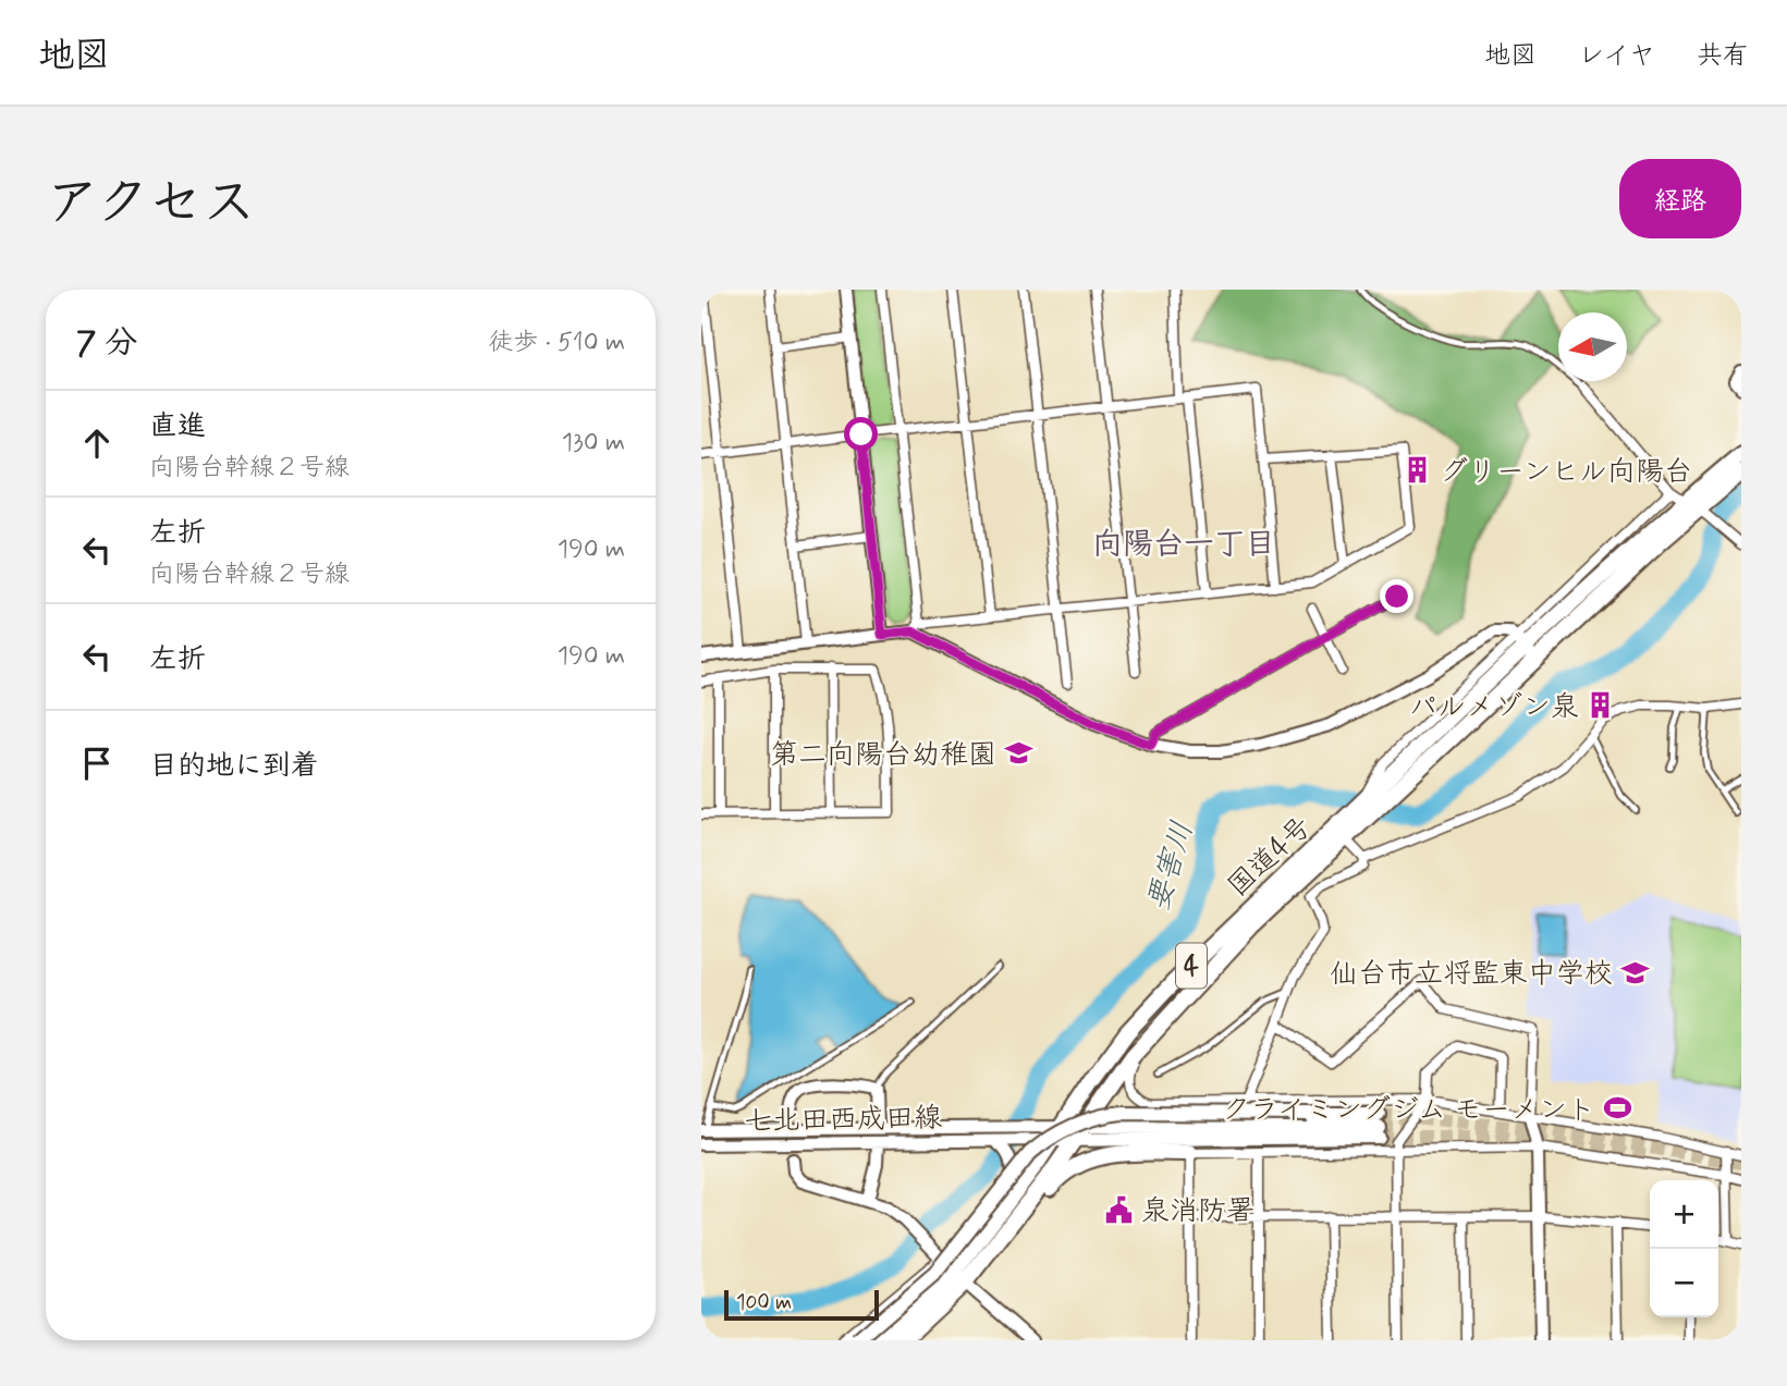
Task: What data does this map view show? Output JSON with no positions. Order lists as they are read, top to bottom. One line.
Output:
{"streets":{"highway":["国道4号","4"],"street":["七北田西成田線"]},"crossings":[["国道4号","七北田西成田線"]],"districts":["向陽台一丁目"],"water":["要害川"],"places":{"building":["グリーンヒル向陽台","パルメゾン泉"],"school or university":["第二向陽台幼稚園","仙台市立将監東中学校"],"sports":["クライミングジム モーメント"],"public building":["泉消防署"]},"scale_bar":"100 m","north":"left","page":{"header":"地図","nav":["地図","レイヤ","共有"],"title":"アクセス","buttons":"経路","heading":["7 分","徒歩 · 510 m"],"list":[["直進","向陽台幹線２号線","130 m"],["左折","向陽台幹線２号線","190 m"],["左折","190 m"],"目的地に到着"],"map_buttons":["+","−"],"scale":"100 m"}}
